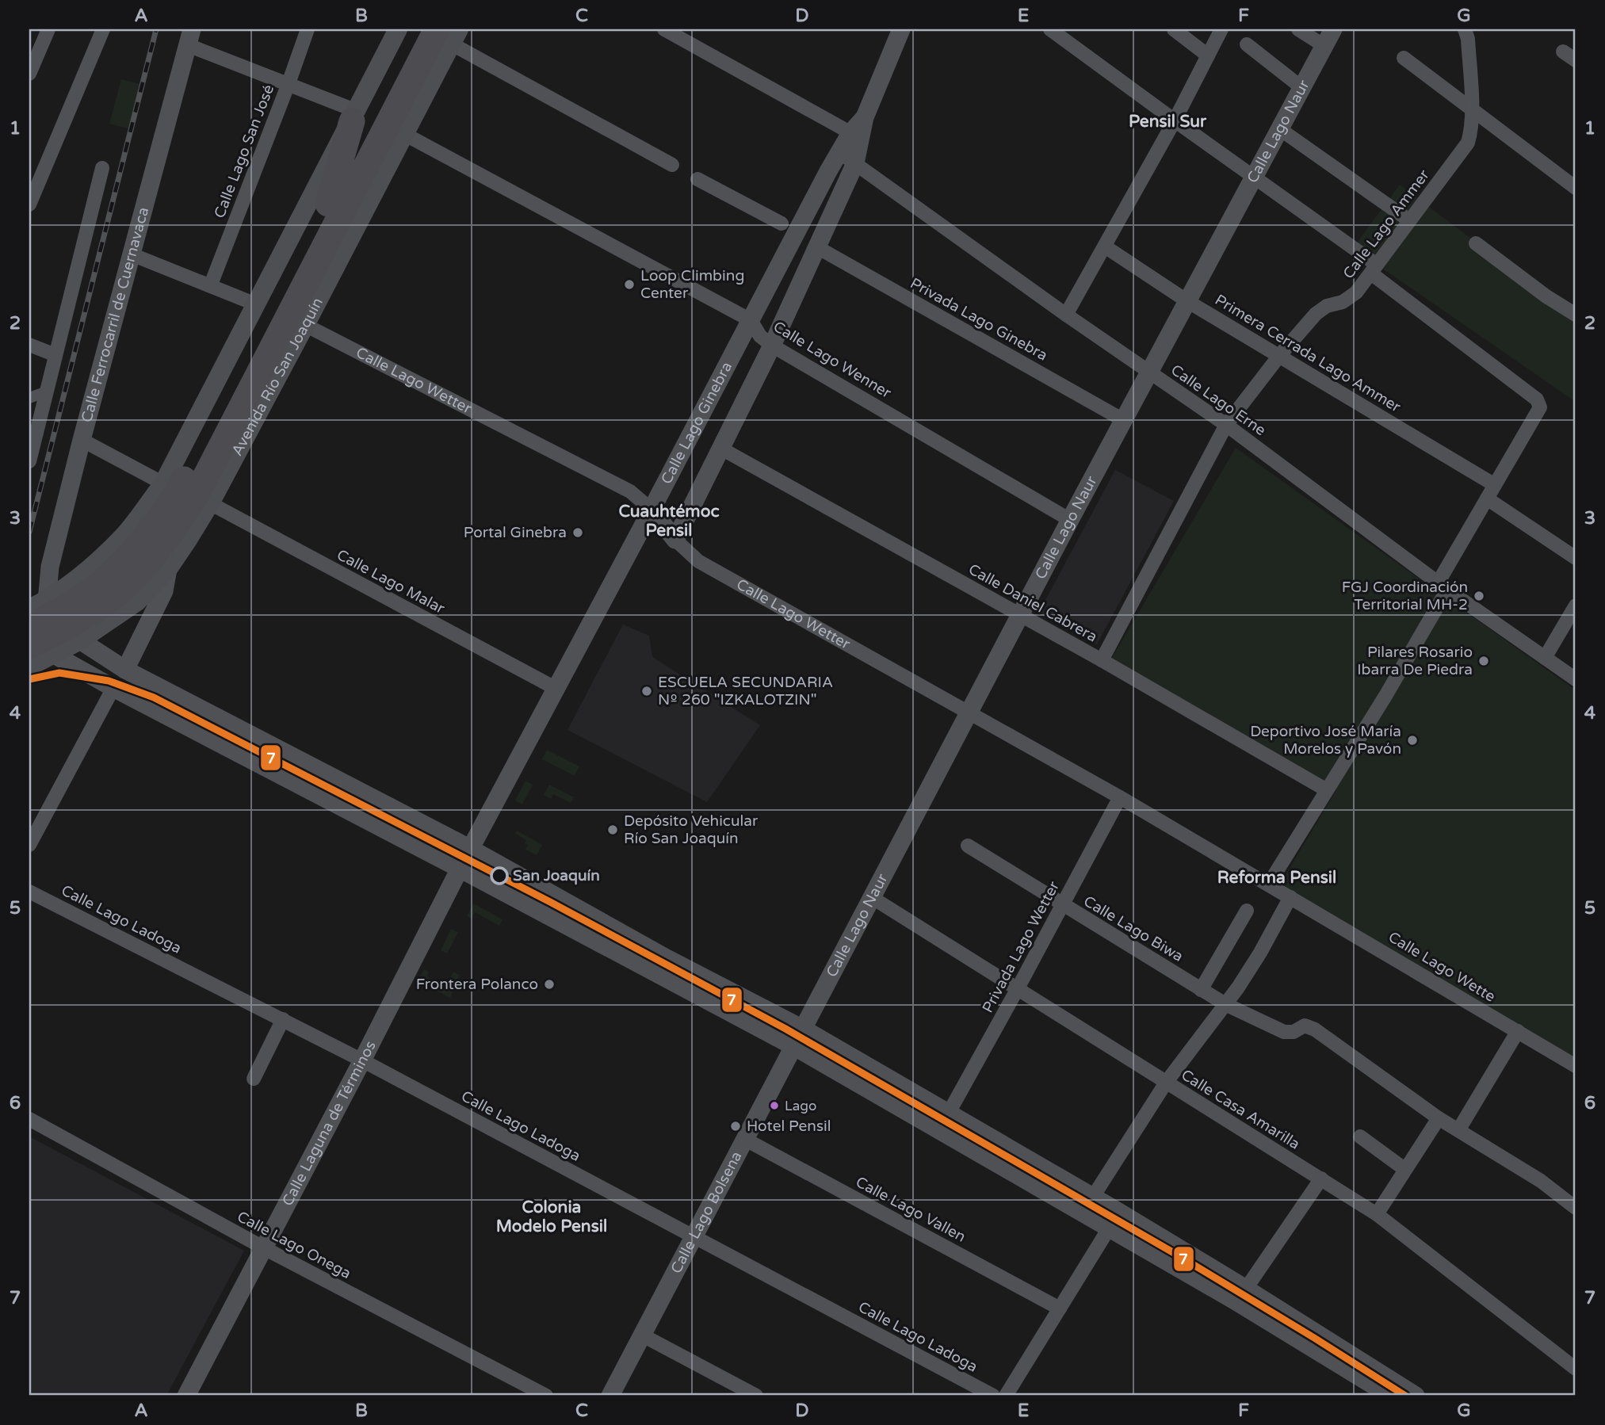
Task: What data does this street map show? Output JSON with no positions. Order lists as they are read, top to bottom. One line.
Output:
{"streets":{"highway":["Avenida Río San Joaquín"],"street":["Calle Lago Naur","Calle Lago San José","Calle Lago Ammer","Calle Ferrocarril de Cuernavaca","Privada Lago Ginebra","Primera Cerrada Lago Ammer","Calle Lago Wenner","Calle Lago Wetter","Calle Lago Erne","Calle Lago Ginebra","Calle Lago Malar","Calle Daniel Cabrera","Calle Lago Ladoga","Calle Lago Biwa","Privada Lago Wetter","Calle Lago Wette","Calle Casa Amarilla","Calle Laguna de Términos","Calle Lago Vallen","Calle Lago Bolsena","Calle Lago Onega"]},"crossings":[["Calle Lago Naur","Privada Lago Ginebra"],["Calle Lago Naur","Primera Cerrada Lago Ammer"],["Calle Lago Naur","Calle Lago Wenner"],["Calle Lago Naur","Calle Lago Wetter"],["Calle Lago Naur","Calle Lago Erne"],["Calle Lago Naur","Calle Daniel Cabrera"],["Calle Lago Naur","Calle Casa Amarilla"],["Calle Lago Naur","Calle Lago Bolsena"],["Calle Lago Ammer","Primera Cerrada Lago Ammer"],["Calle Lago Ammer","Calle Lago Erne"],["Calle Lago Ammer","Calle Daniel Cabrera"],["Privada Lago Ginebra","Calle Lago Ginebra"],["Calle Lago Wenner","Avenida Río San Joaquín"],["Calle Lago Wenner","Calle Lago Ginebra"],["Avenida Río San Joaquín","Calle Lago Wetter"],["Avenida Río San Joaquín","Calle Lago Malar"],["Calle Lago Wetter","Calle Lago Ginebra"],["Calle Lago Wetter","Privada Lago Wetter"],["Calle Lago Wetter","Calle Lago Wette"],["Calle Lago Erne","Calle Lago Ginebra"],["Calle Lago Ginebra","Calle Lago Malar"],["Calle Lago Ginebra","Calle Daniel Cabrera"],["Calle Lago Ginebra","Calle Laguna de Términos"],["Calle Lago Ladoga","Calle Laguna de Términos"],["Calle Lago Ladoga","Calle Lago Bolsena"],["Calle Lago Biwa","Privada Lago Wetter"],["Privada Lago Wetter","Calle Casa Amarilla"],["Calle Laguna de Términos","Calle Lago Onega"],["Calle Lago Vallen","Calle Lago Bolsena"]],"districts":["Pensil Sur","Cuauhtémoc Pensil","Reforma Pensil","Colonia Modelo Pensil"],"places":["Loop Climbing Center","Portal Ginebra","FGJ Coordinación Territorial MH-2","Pilares Rosario Ibarra De Piedra","ESCUELA SECUNDARIA Nº 260 \"IZKALOTZIN\"","Deportivo José María Morelos y Pavón","Depósito Vehicular Río San Joaquín","San Joaquín","Frontera Polanco","Lago","Hotel Pensil"],"lines":["transit line 7"],"grid":{"columns":["A","B","C","D","E","F","G"],"rows":["1","2","3","4","5","6","7"]}}
